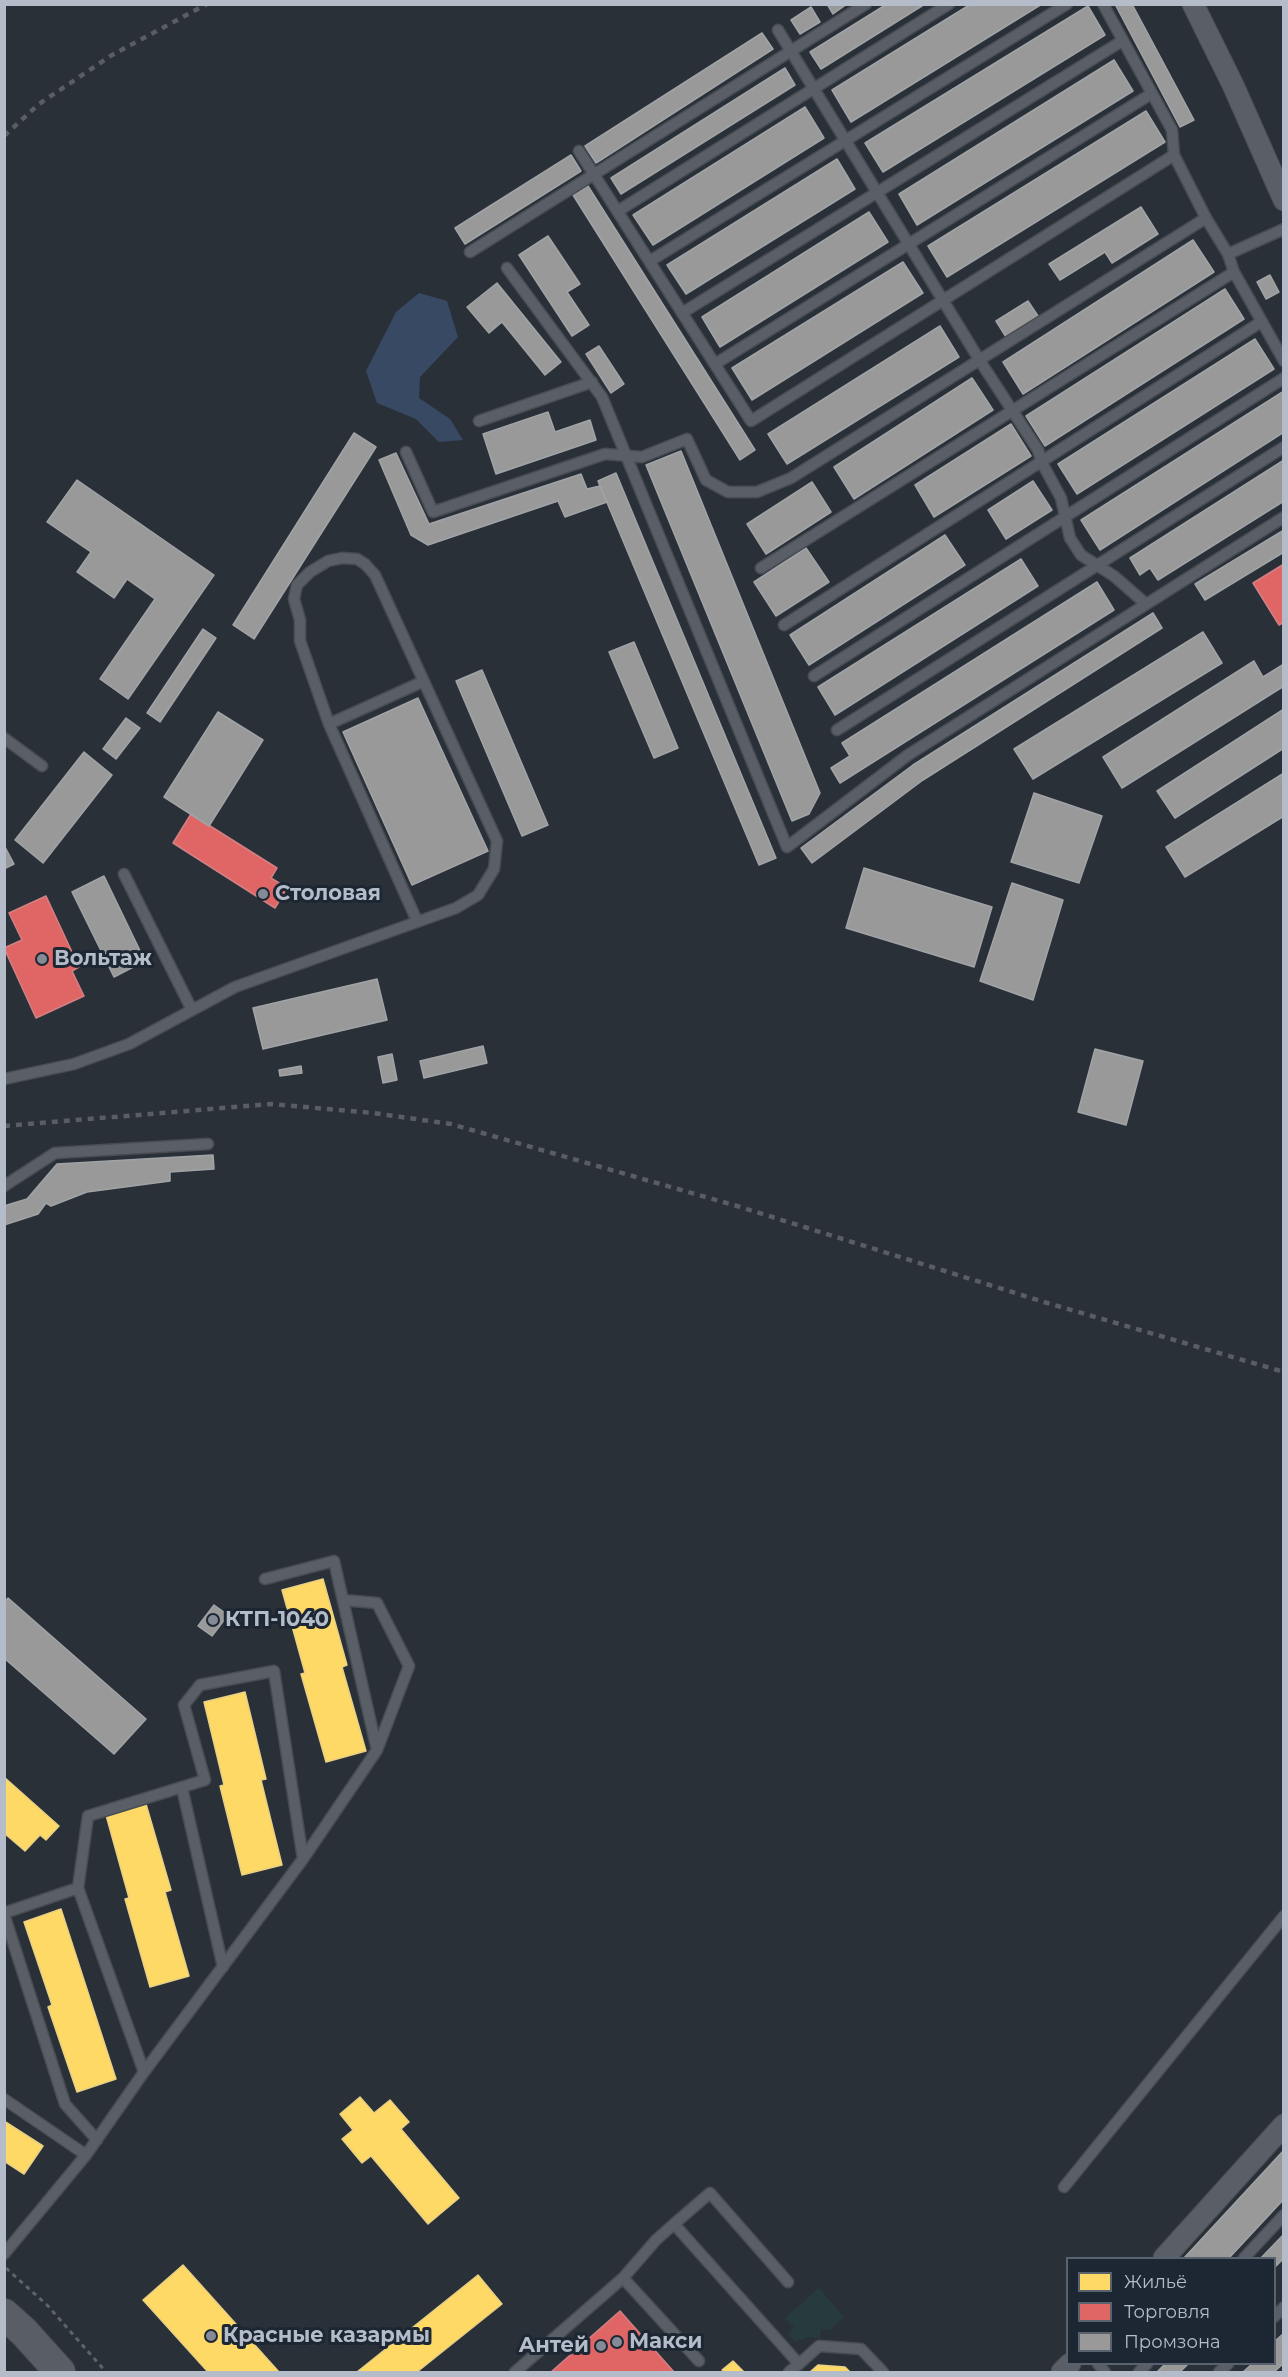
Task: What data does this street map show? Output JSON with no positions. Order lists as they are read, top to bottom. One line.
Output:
{"places":["Столовая","Вольтаж","КТП-1040","Красные казармы","Макси","Антей"],"legend":["Жильё","Торговля","Промзона"]}
